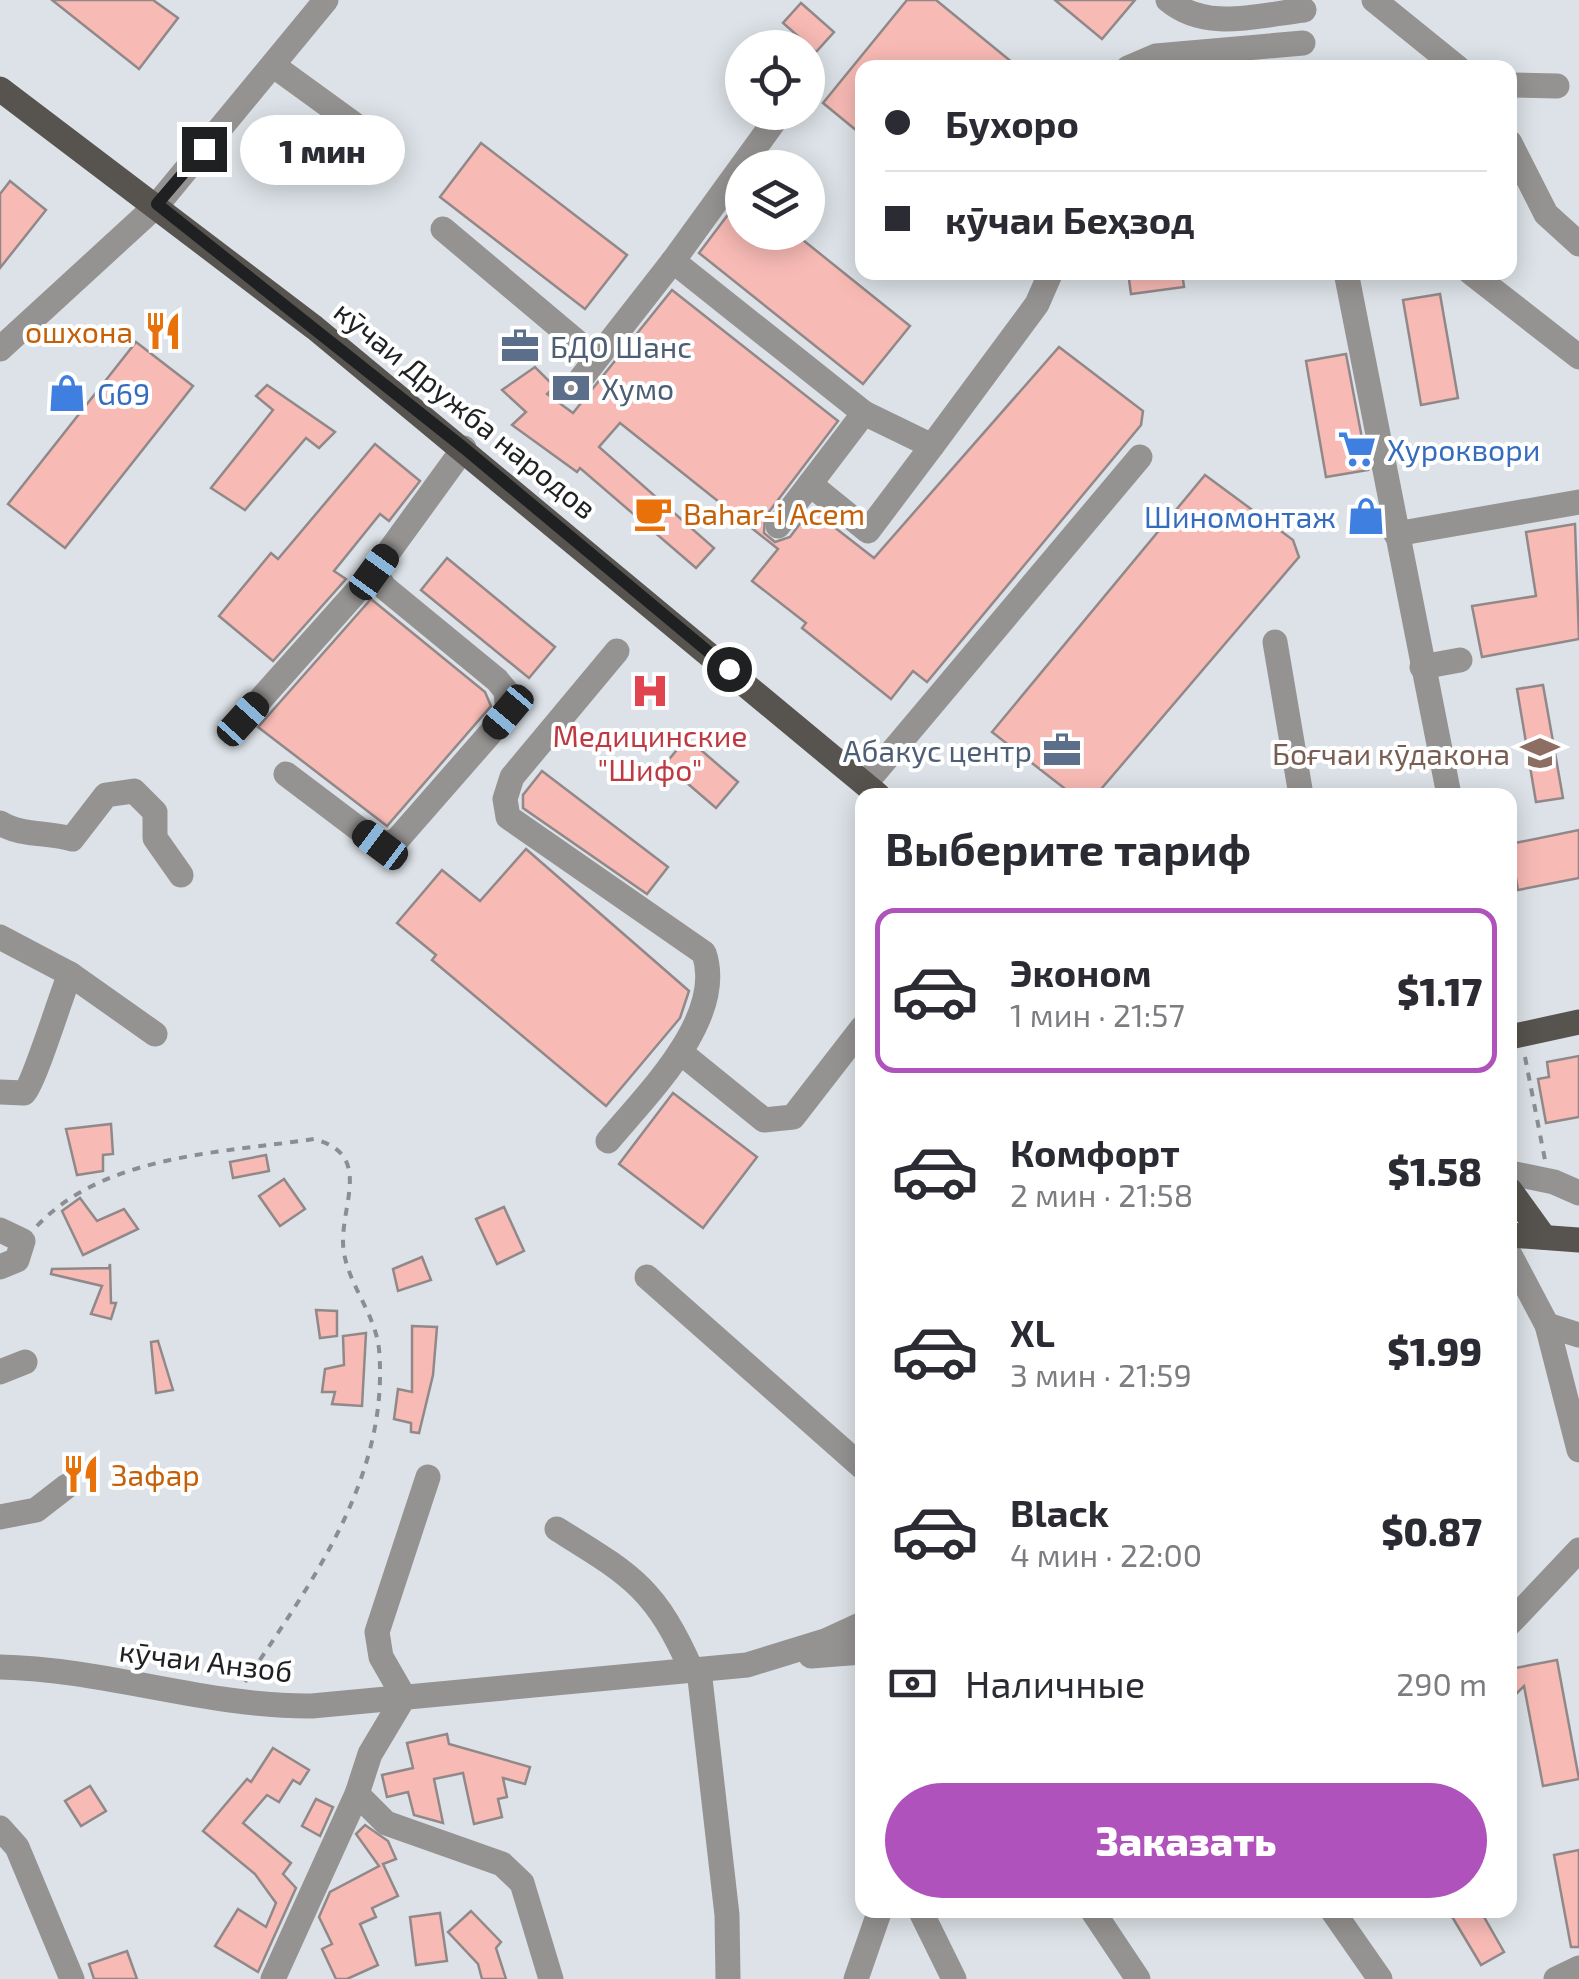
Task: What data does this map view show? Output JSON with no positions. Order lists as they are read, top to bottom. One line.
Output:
{"streets":{"main road":["кӯчаи Дружба народов"],"street":["кӯчаи Анзоб"]},"places":{"restaurant":["ошхона","Зафар"],"office":["БДО Шанс","Абакус центр"],"bank":["Хумо"],"shop":["G69","Шиномонтаж"],"supermarket":["Хуроквори"],"cafe":["Bahar-i Acem"],"hospital":["Медицинские \"Шифо\""],"school or university":["Боғчаи кӯдакона"]},"page":{"banner":["Бухоро","кӯчаи Беҳзод"],"bubble":"1 мин","heading":"Выберите тариф","list":[{"name":"Эконом","note":"1 мин · 21:57","value":"$1.17"},{"name":"Комфорт","note":"2 мин · 21:58","value":"$1.58"},{"name":"XL","note":"3 мин · 21:59","value":"$1.99"},{"name":"Black","note":"4 мин · 22:00","value":"$0.87"}],"pay":["Наличные","290 m"],"buttons":"Заказать"}}
